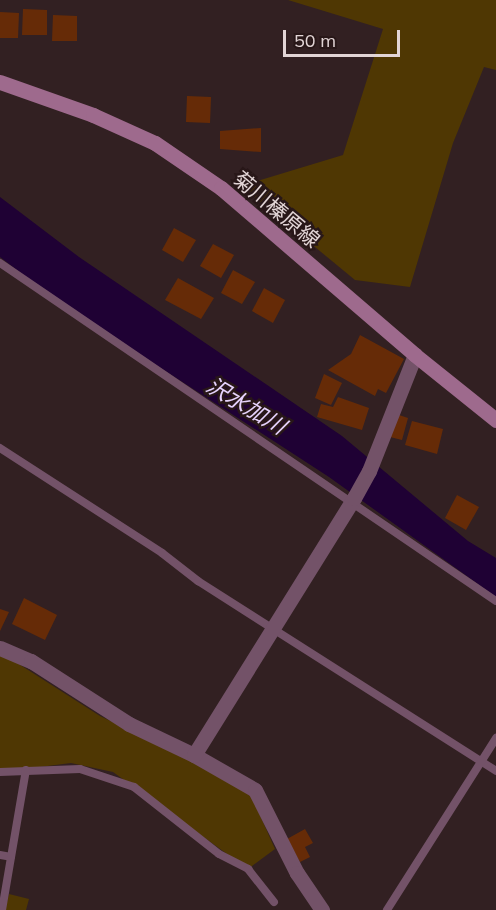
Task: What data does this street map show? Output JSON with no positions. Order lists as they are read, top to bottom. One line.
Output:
{"streets":{"main road":["菊川榛原線"]},"water":["沢水加川"],"scale_bar":"50 m"}
